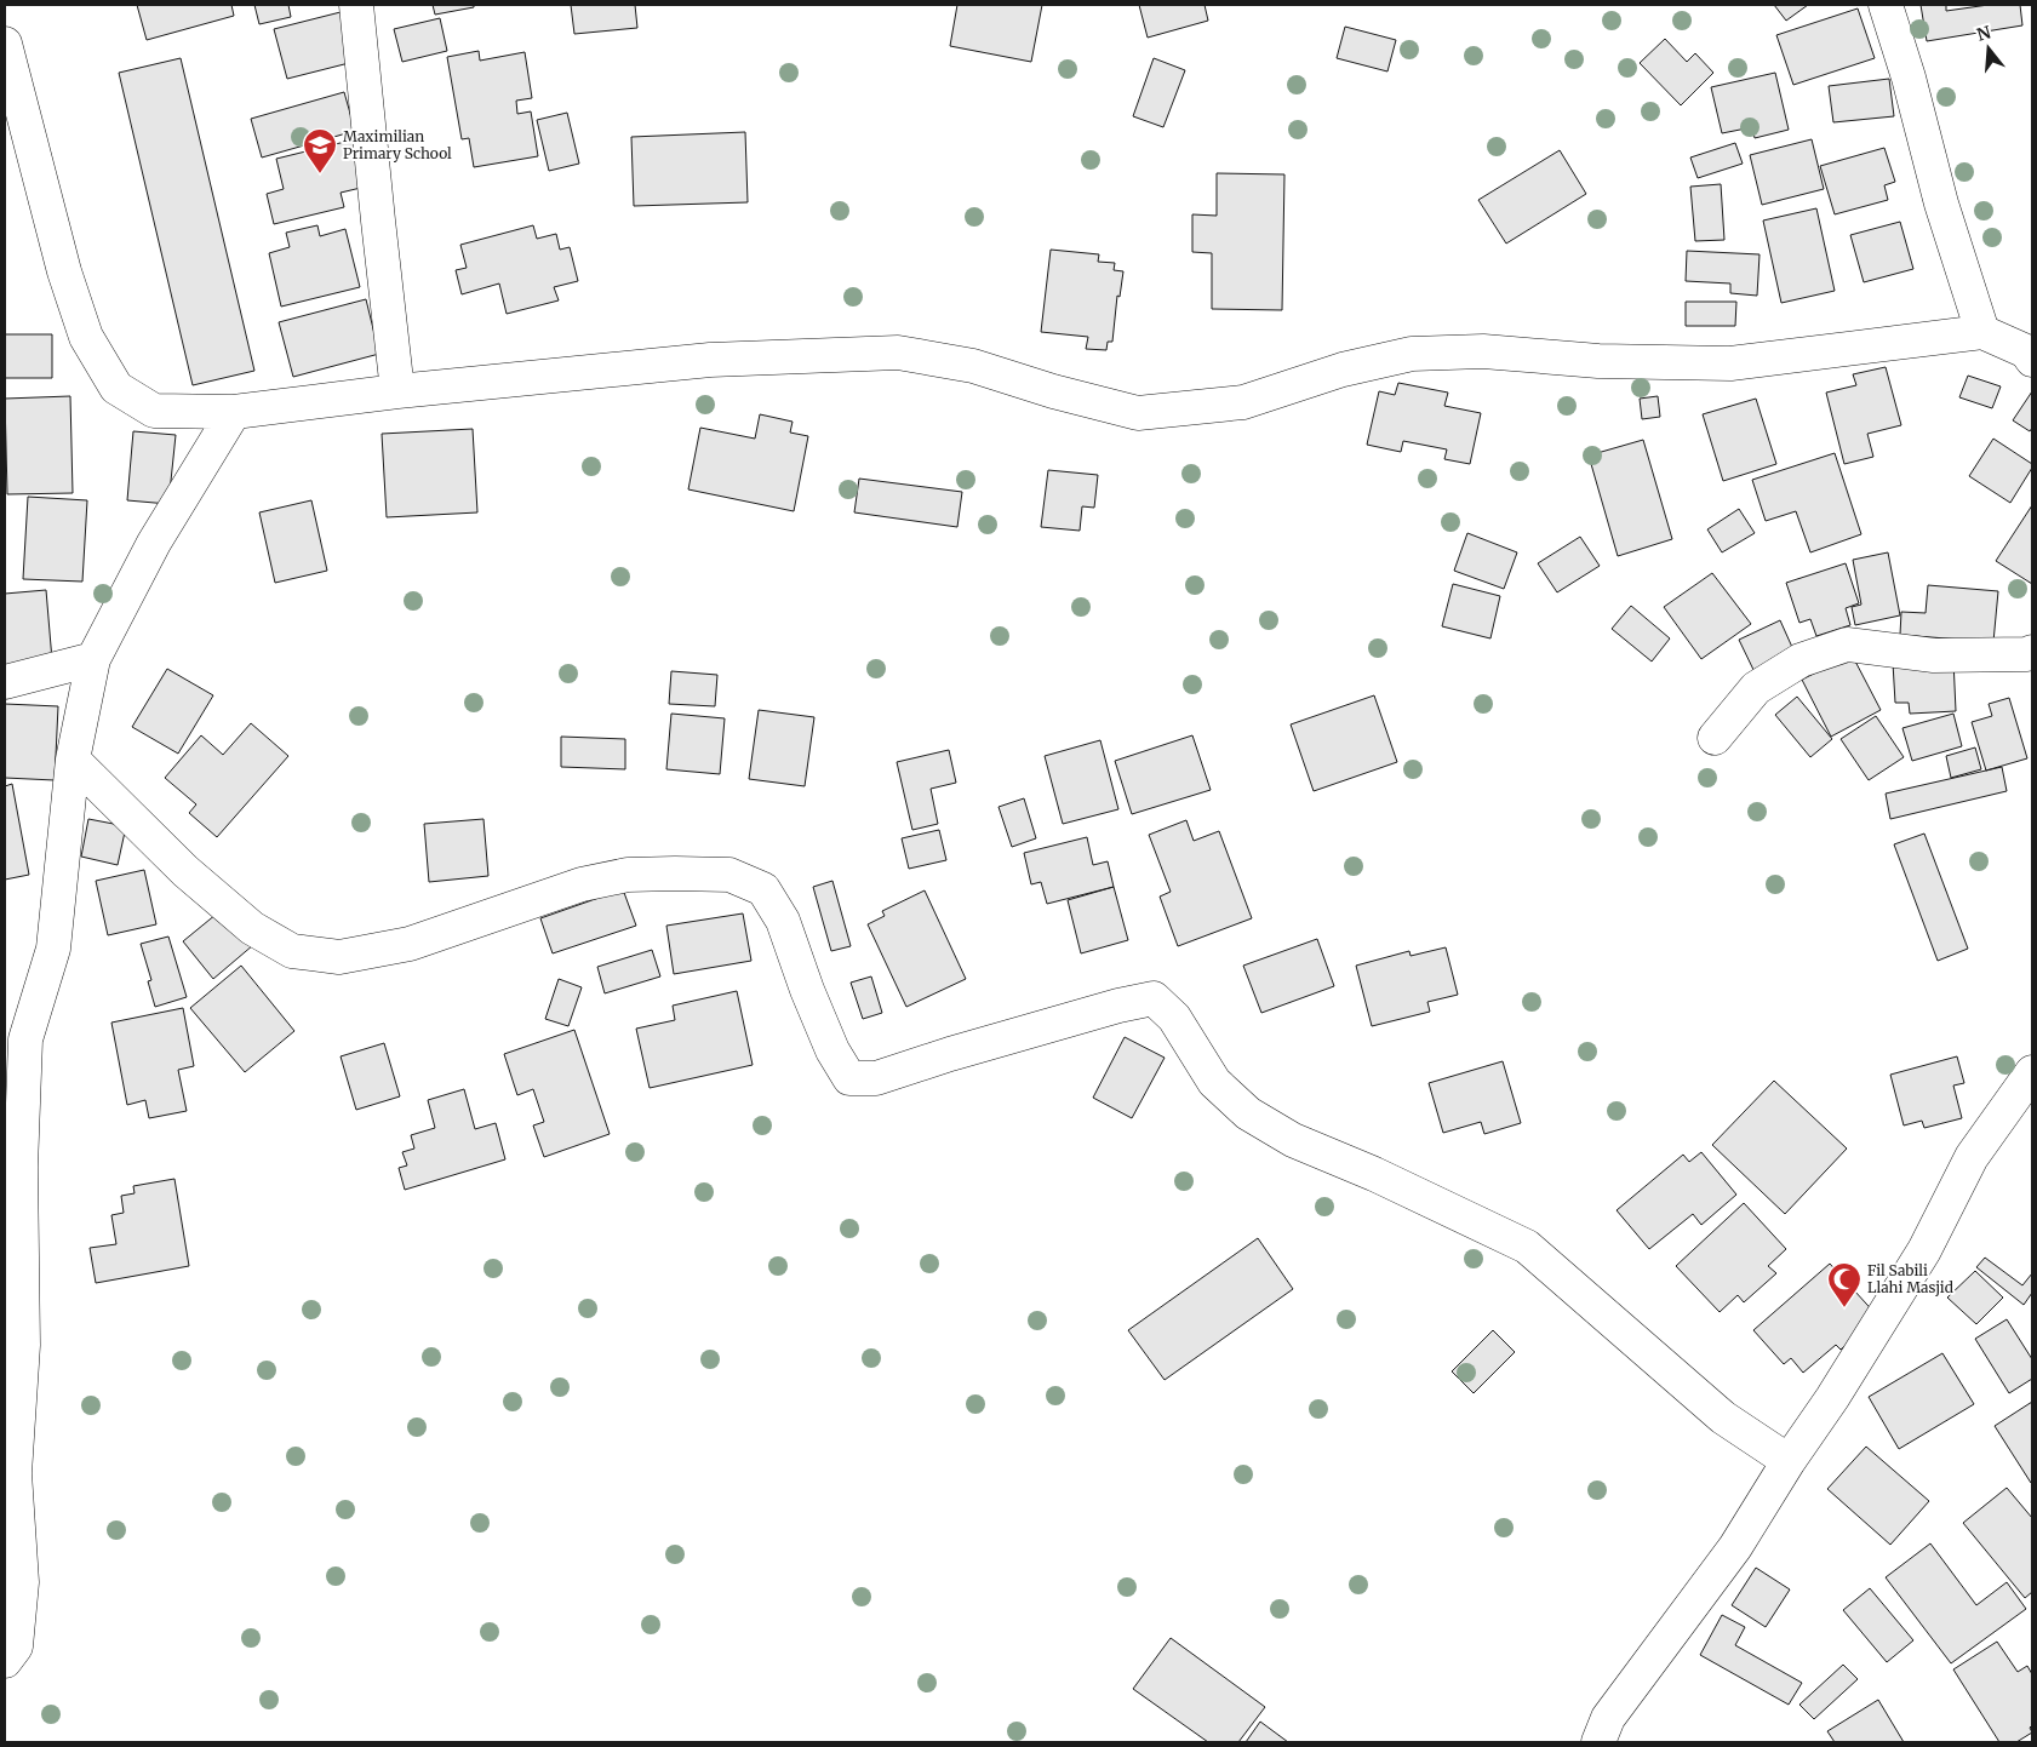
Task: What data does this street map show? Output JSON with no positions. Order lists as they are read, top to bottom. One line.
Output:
{"places":{"school or university":["Maximilian Primary School"],"mosque":["Fil Sabili Llahi Masjid"]},"north":"top"}
